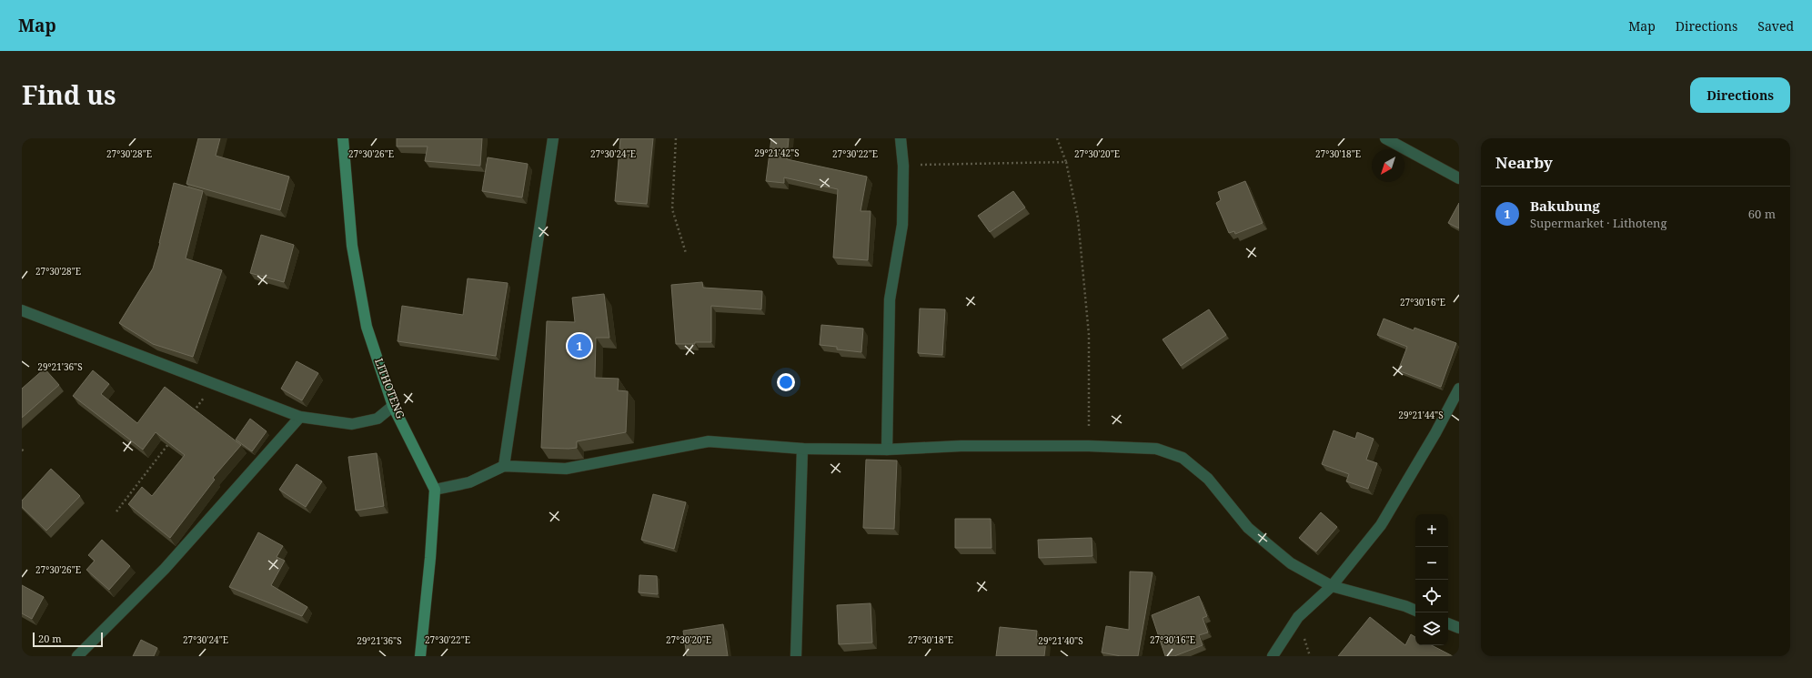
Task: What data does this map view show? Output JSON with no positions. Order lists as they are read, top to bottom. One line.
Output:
{"streets":{"main road":["LITHOTENG"]},"scale_bar":"20 m","north":"bottom left","page":{"header":"Map","nav":["Map","Directions","Saved"],"title":"Find us","buttons":"Directions","heading":"Nearby","list":[{"mark":"1","name":"Bakubung","note":"Supermarket · Lithoteng","value":"60 m"}],"pins":"1","map_buttons":["+","−"],"scale":"20 m"},"coordinates":["29°21'42\"S","27°30'28\"E","27°30'26\"E","27°30'24\"E","27°30'22\"E","27°30'20\"E","27°30'18\"E","27°30'16\"E","29°21'36\"S","29°21'44\"S","29°21'40\"S"]}
